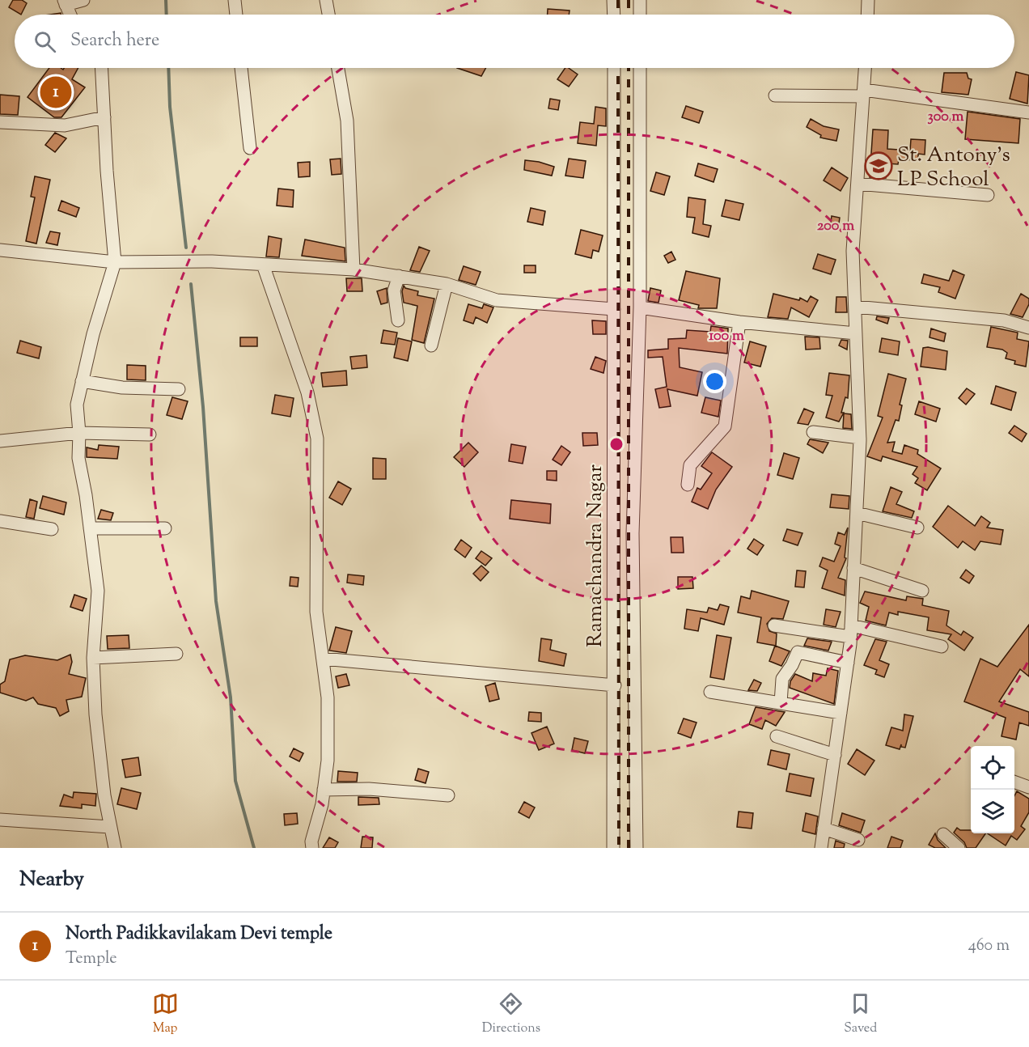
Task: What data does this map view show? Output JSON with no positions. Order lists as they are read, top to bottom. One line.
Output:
{"streets":{"street":["Ramachandra Nagar"]},"places":{"school or university":["St. Antony's LP School"]},"page":{"search":"Search here","pins":"1","heading":"Nearby","list":[{"mark":"1","name":"North Padikkavilakam Devi temple","note":"Temple","value":"460 m"}],"nav":["Map","Directions","Saved"]},"rings":["300 m","200 m","100 m"]}
